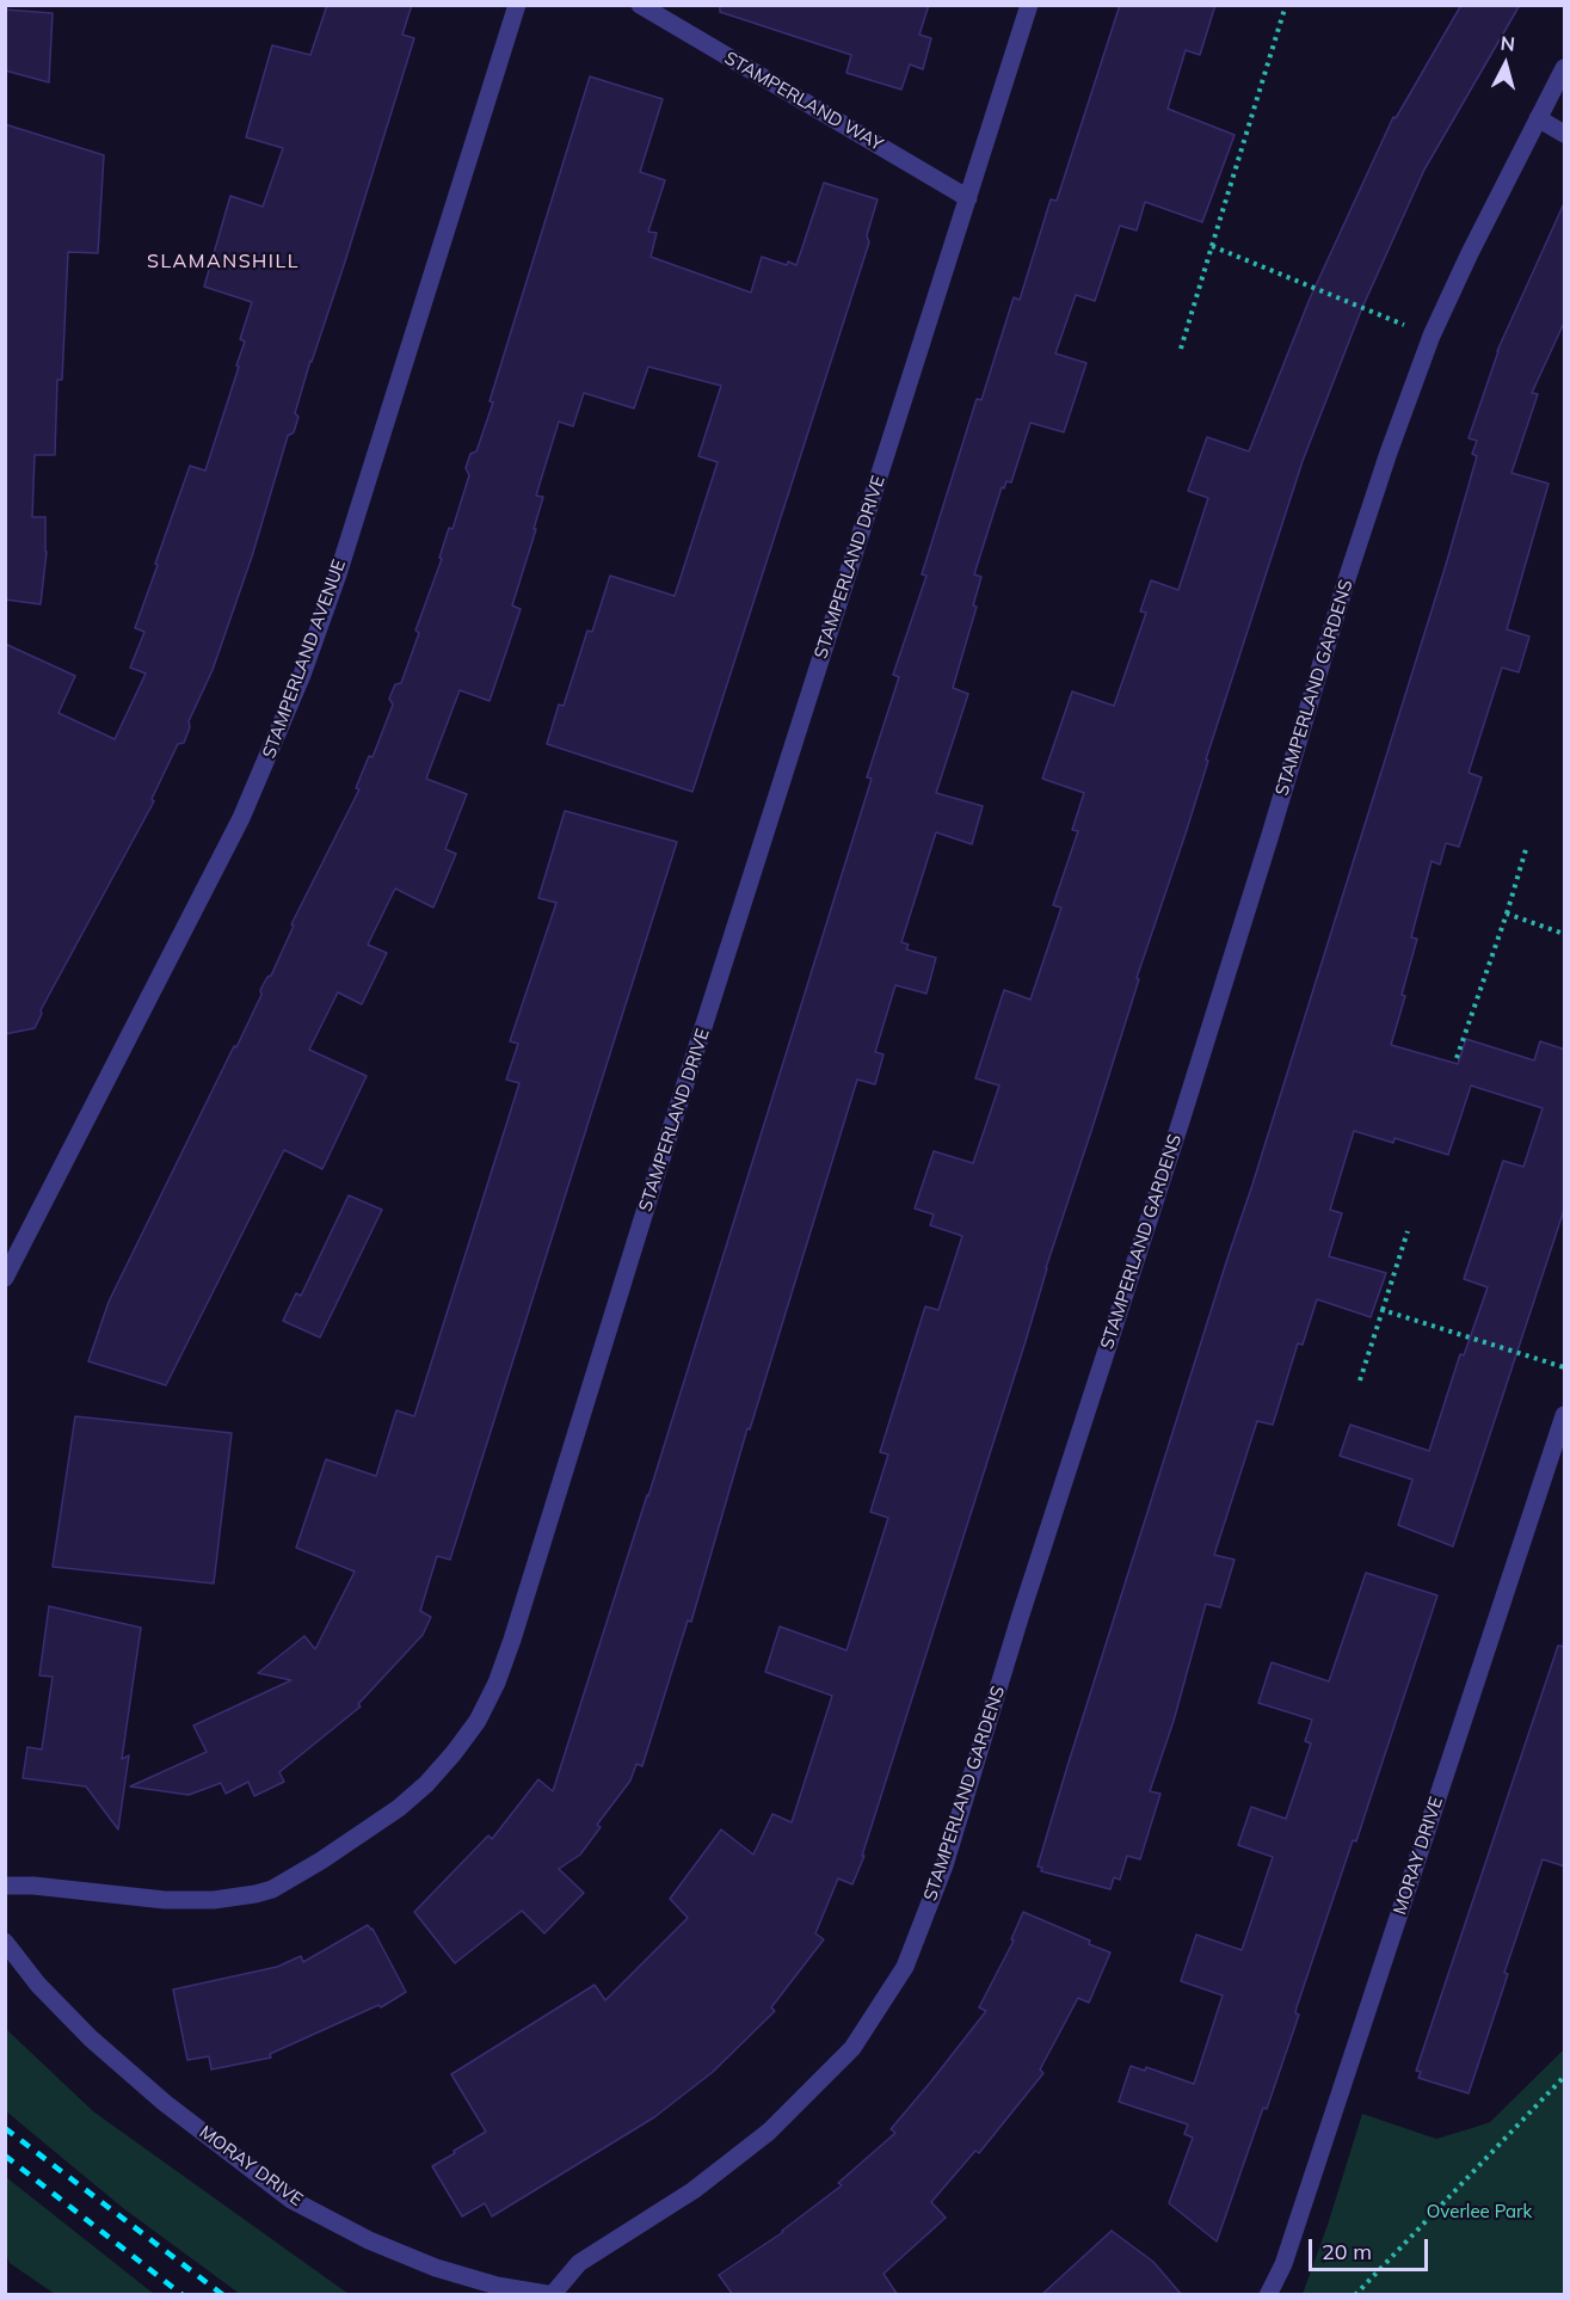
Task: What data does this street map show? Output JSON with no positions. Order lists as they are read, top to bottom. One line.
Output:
{"streets":{"street":["STAMPERLAND WAY","STAMPERLAND DRIVE","STAMPERLAND AVENUE","STAMPERLAND GARDENS","MORAY DRIVE"]},"crossings":[["STAMPERLAND WAY","STAMPERLAND DRIVE"],["STAMPERLAND GARDENS","MORAY DRIVE"]],"districts":["SLAMANSHILL"],"parks":["Overlee Park"],"scale_bar":"20 m","north":"top"}
